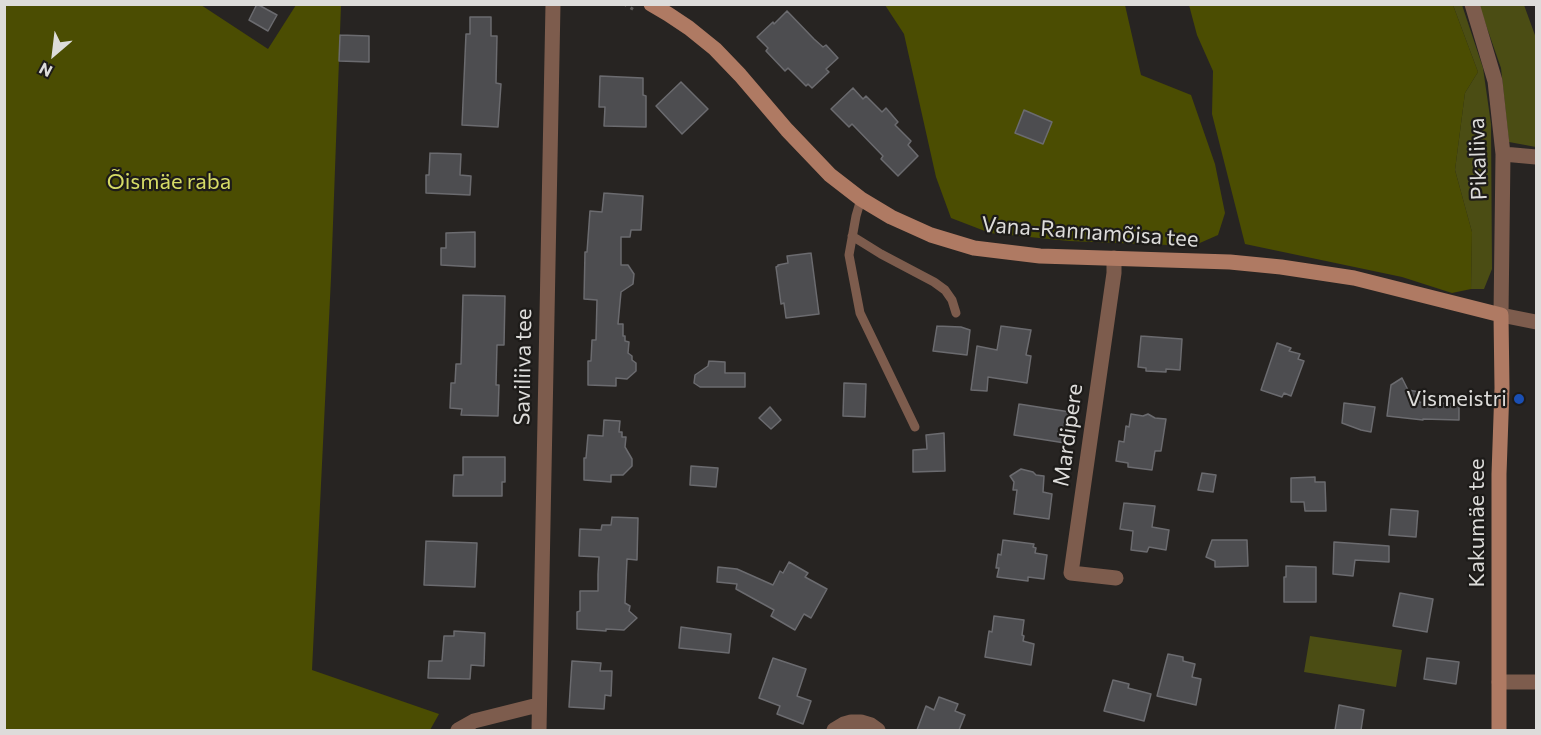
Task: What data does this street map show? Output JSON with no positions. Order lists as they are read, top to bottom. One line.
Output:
{"streets":{"street":["Pikaliiva","Vana-Rannamõisa tee","Saviliiva tee","Mardipere","Kakumäe tee"]},"crossings":[["Pikaliiva","Vana-Rannamõisa tee"],["Pikaliiva","Kakumäe tee"],["Vana-Rannamõisa tee","Mardipere"],["Vana-Rannamõisa tee","Kakumäe tee"]],"parks":["Õismäe raba"],"places":["Vismeistri"],"north":"bottom left"}
